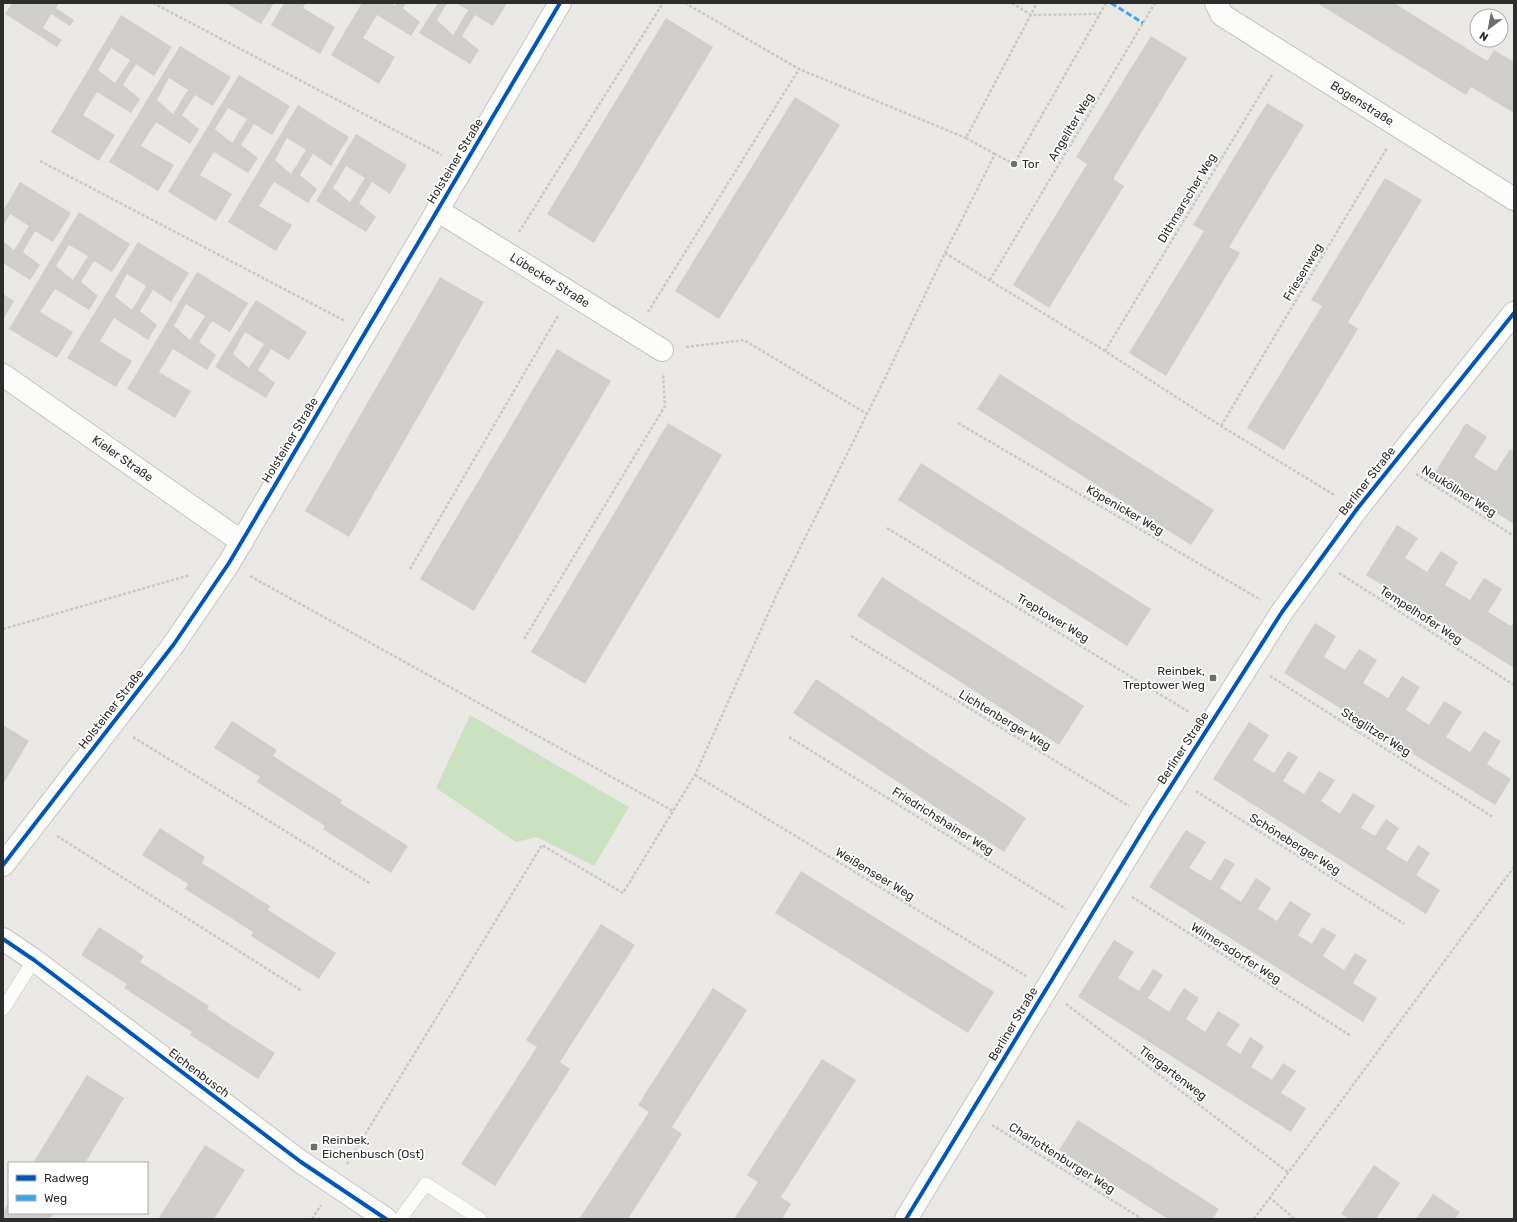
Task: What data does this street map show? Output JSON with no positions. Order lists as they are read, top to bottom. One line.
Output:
{"streets":{"street":["Bogenstraße","Holsteiner Straße","Lübecker Straße","Kieler Straße","Berliner Straße","Eichenbusch"],"path":["Angeliter Weg","Dithmarscher Weg","Friesenweg","Neuköllner Weg","Köpenicker Weg","Tempelhofer Weg","Treptower Weg","Lichtenberger Weg","Steglitzer Weg","Friedrichshainer Weg","Schöneberger Weg","Weißenseer Weg","Wilmersdorfer Weg","Tiergartenweg","Charlottenburger Weg"]},"crossings":[["Bogenstraße","Dithmarscher Weg"],["Bogenstraße","Friesenweg"],["Holsteiner Straße","Lübecker Straße"],["Holsteiner Straße","Kieler Straße"],["Berliner Straße","Neuköllner Weg"],["Berliner Straße","Köpenicker Weg"],["Berliner Straße","Tempelhofer Weg"],["Berliner Straße","Treptower Weg"],["Berliner Straße","Lichtenberger Weg"],["Berliner Straße","Steglitzer Weg"],["Berliner Straße","Friedrichshainer Weg"],["Berliner Straße","Schöneberger Weg"],["Berliner Straße","Weißenseer Weg"],["Berliner Straße","Wilmersdorfer Weg"],["Berliner Straße","Tiergartenweg"],["Berliner Straße","Charlottenburger Weg"],["Weißenseer Weg","Tiergartenweg"]],"places":{"other":["Tor"],"transit":["Reinbek, Treptower Weg","Reinbek, Eichenbusch (Ost)"]},"legend":["Radweg","Weg"],"north":"bottom left"}
